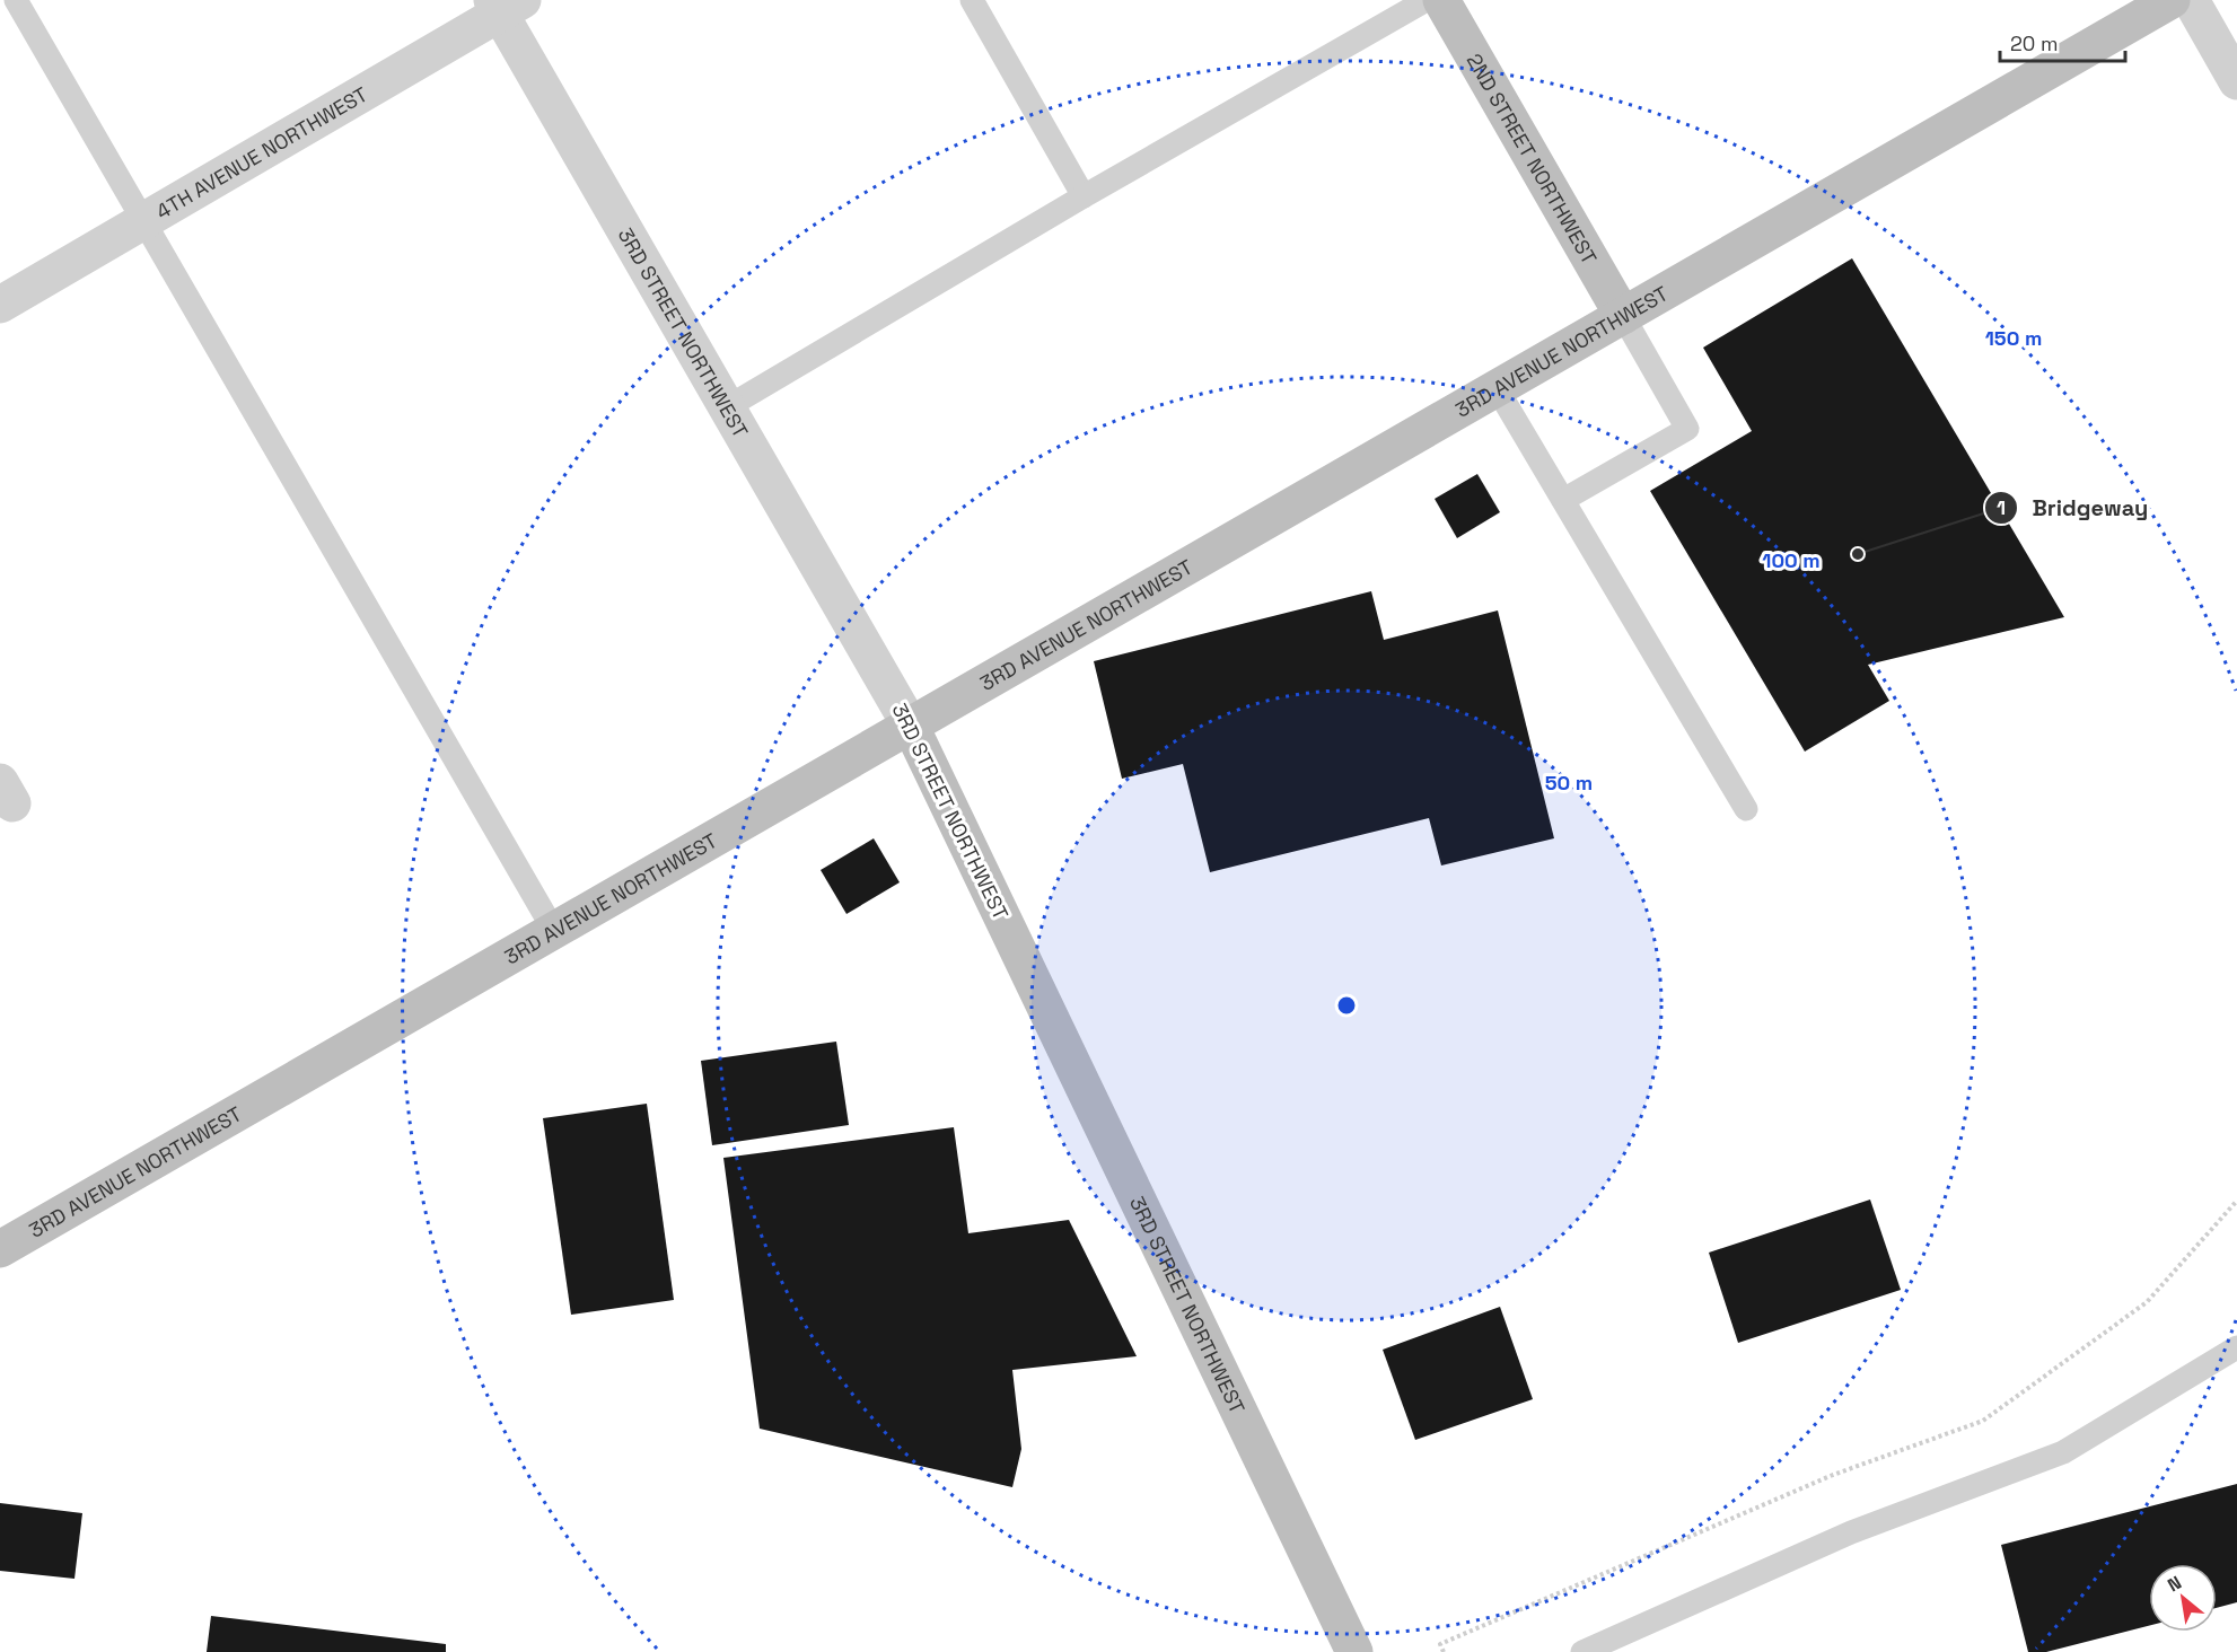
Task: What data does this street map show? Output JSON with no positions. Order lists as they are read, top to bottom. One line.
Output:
{"streets":{"main road":["2ND STREET NORTHWEST","3RD STREET NORTHWEST","3RD AVENUE NORTHWEST"],"street":["4TH AVENUE NORTHWEST"]},"crossings":[["4TH AVENUE NORTHWEST","3RD STREET NORTHWEST"],["2ND STREET NORTHWEST","3RD AVENUE NORTHWEST"],["3RD STREET NORTHWEST","3RD AVENUE NORTHWEST"]],"places":["Bridgeway"],"scale_bar":"20 m","north":"top left","rings":["150 m","100 m","50 m"]}
